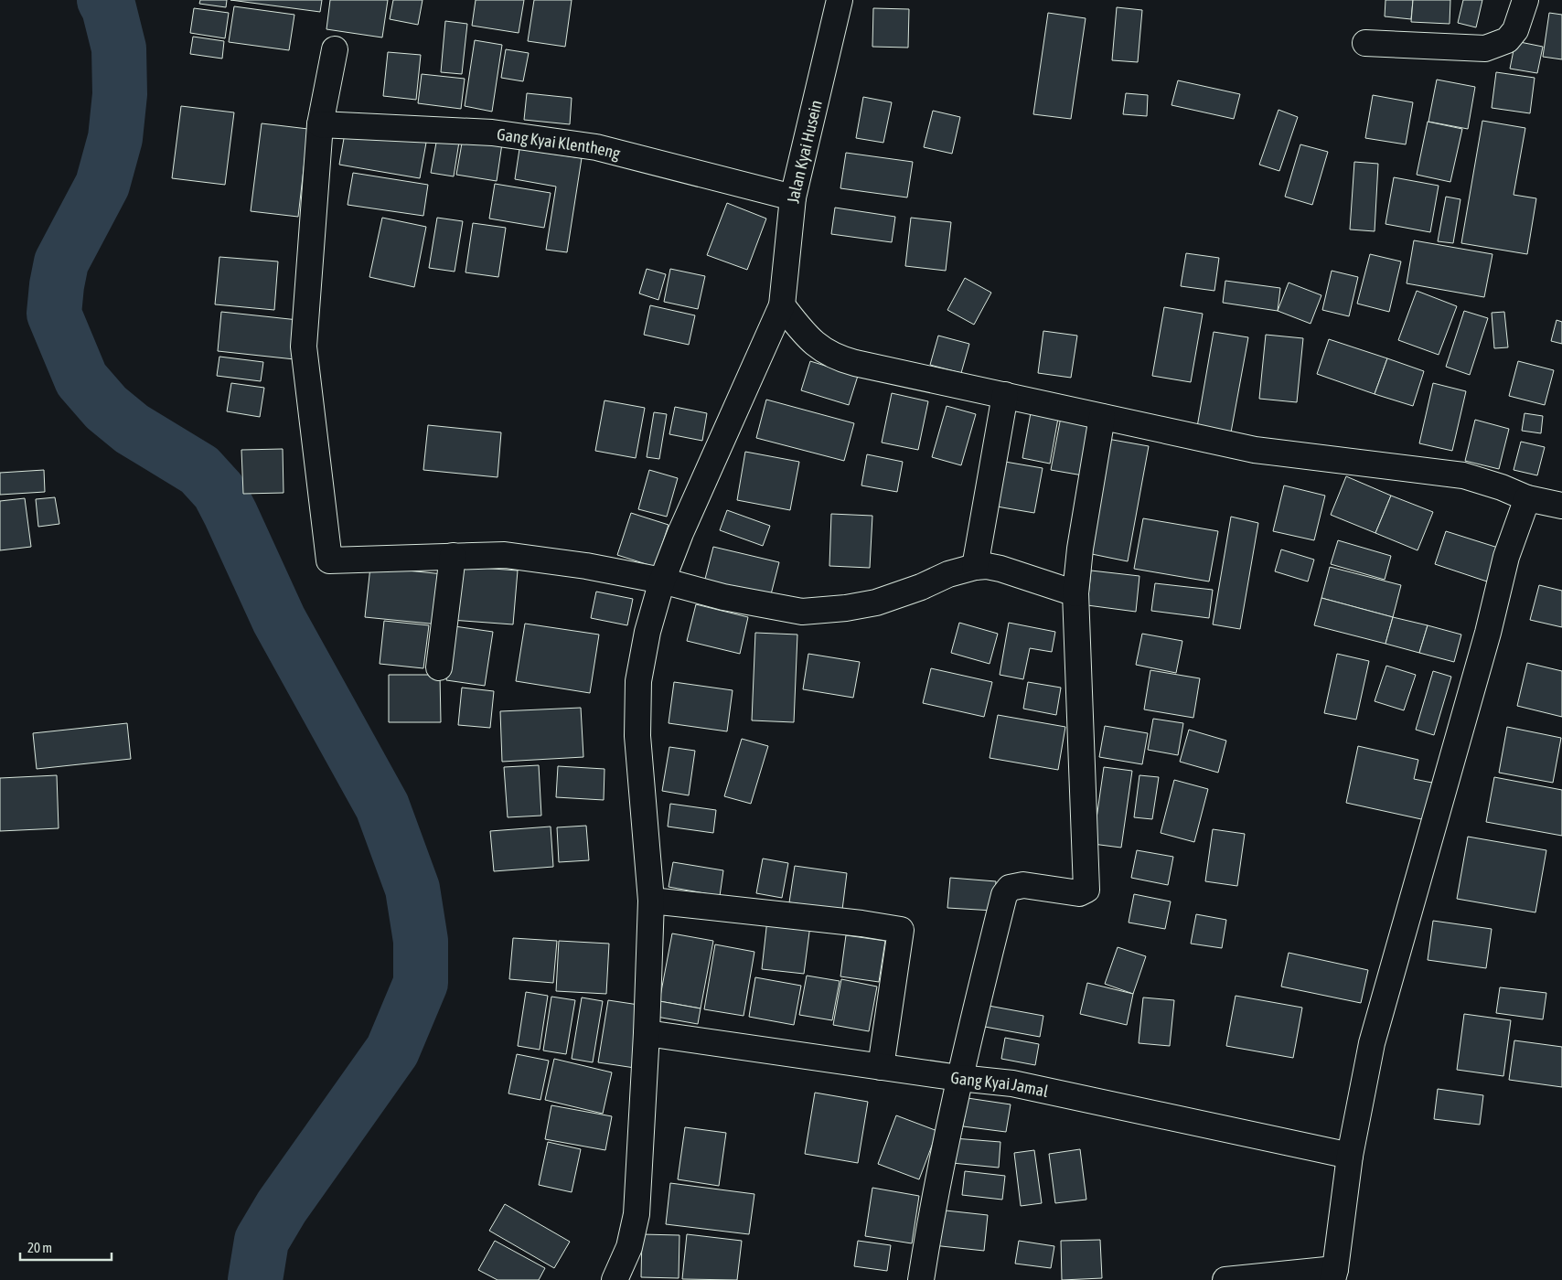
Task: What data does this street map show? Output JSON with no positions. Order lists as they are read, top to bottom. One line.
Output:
{"streets":{"street":["Gang Kyai Klentheng","Jalan Kyai Husein","Gang Kyai Jamal"]},"crossings":[["Gang Kyai Klentheng","Jalan Kyai Husein"],["Jalan Kyai Husein","Gang Kyai Jamal"]],"scale_bar":"20 m"}
